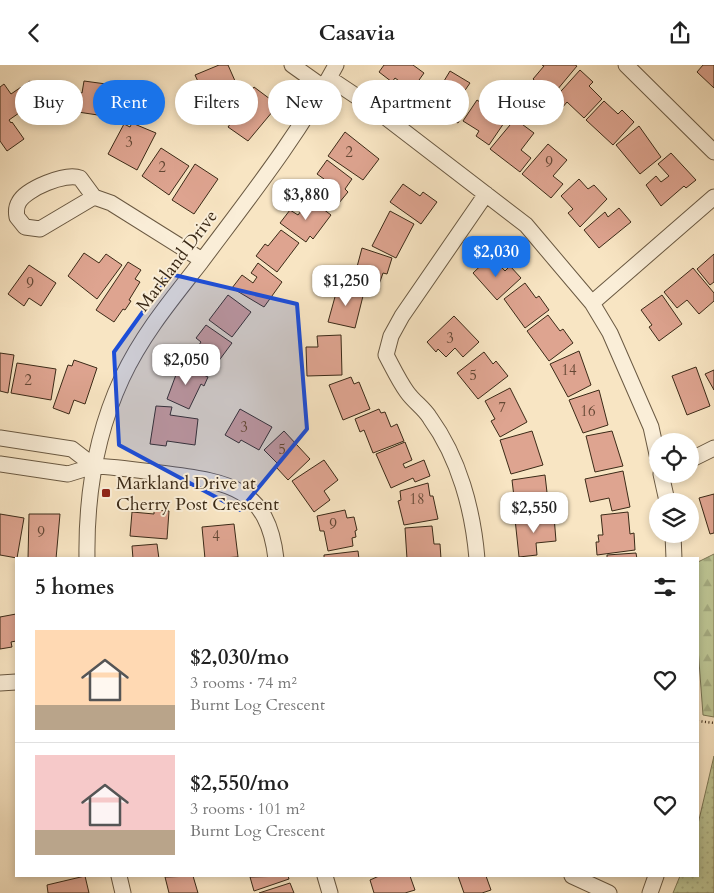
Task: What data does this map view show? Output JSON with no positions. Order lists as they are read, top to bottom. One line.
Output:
{"streets":{"street":["Markland Drive"]},"places":{"transit":["Markland Drive at Cherry Post Crescent"]},"house_numbers":["3","2","9","2","9","3","14","5","2","7","16","3","5","18","9","9","4"],"page":{"header":"Casavia","chip":["Buy","Rent","Filters","New","Apartment","House"],"price":["$3,880","$2,030","$1,250","$2,050","$2,550"],"heading":"5 homes","list":[{"name":"$2,030/mo","note":"3 rooms · 74 m² · Burnt Log Crescent"},{"name":"$2,550/mo","note":"3 rooms · 101 m² · Burnt Log Crescent"}]}}
